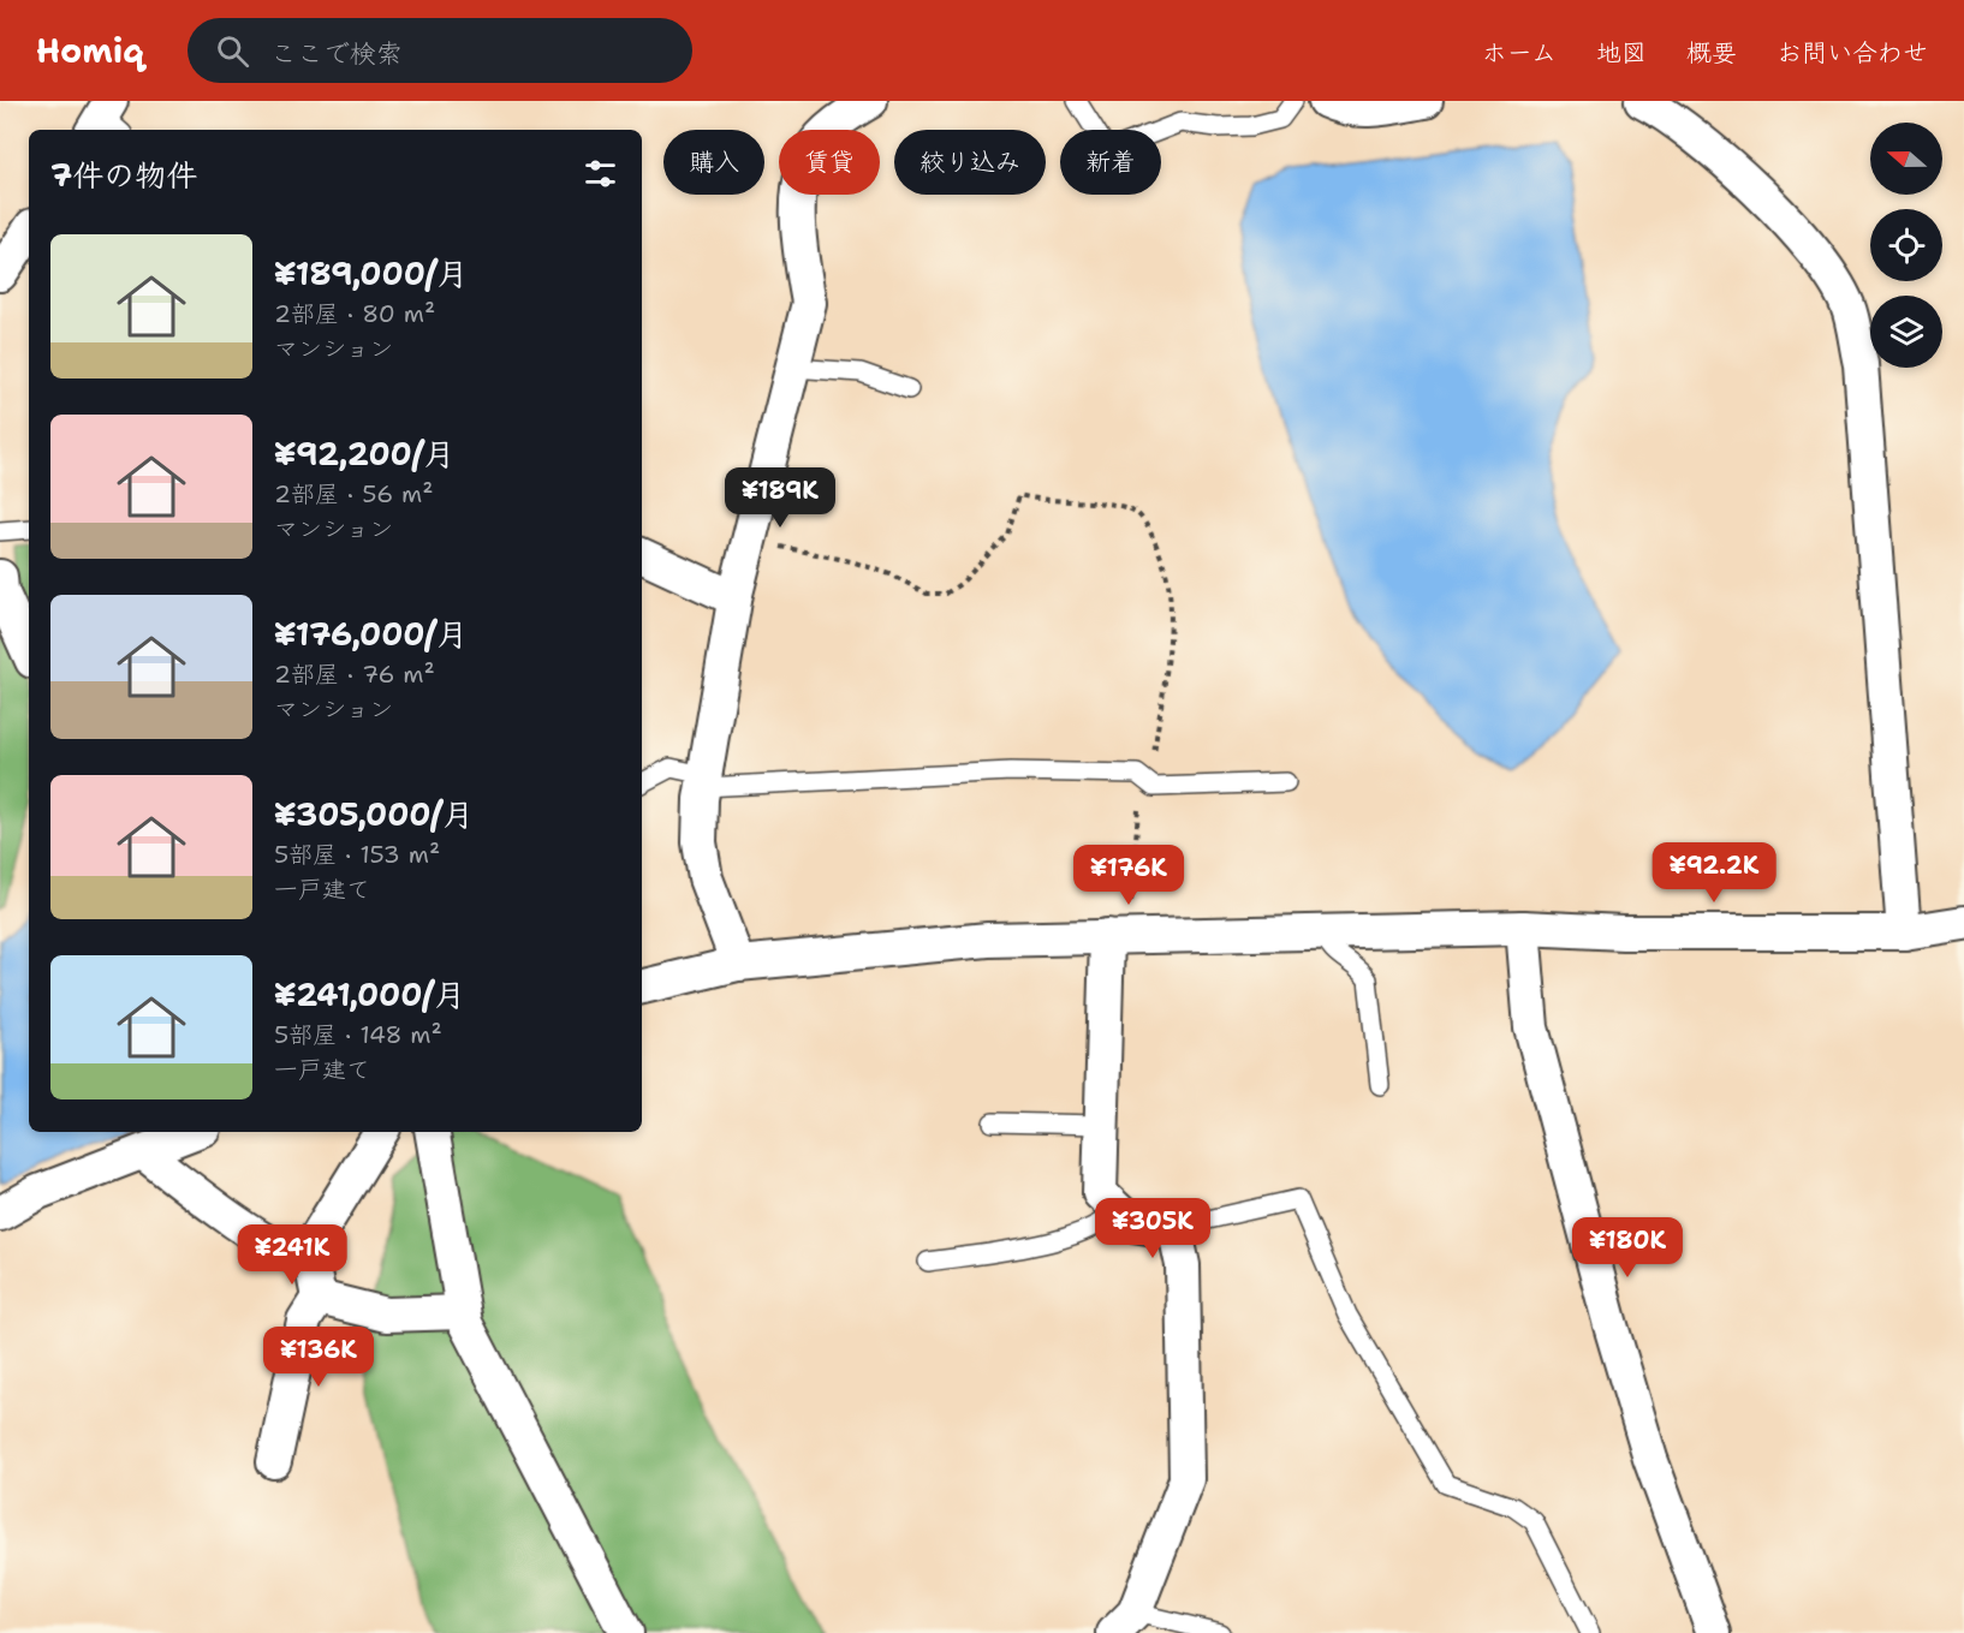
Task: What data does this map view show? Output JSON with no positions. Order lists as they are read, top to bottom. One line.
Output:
{"north":"left","page":{"header":"Homiq","search":"ここで検索","nav":["ホーム","地図","概要","お問い合わせ"],"chip":["購入","賃貸","絞り込み","新着"],"heading":"7件の物件","list":[{"name":"¥189,000/月","note":"2部屋 · 80 m² · マンション"},{"name":"¥92,200/月","note":"2部屋 · 56 m² · マンション"},{"name":"¥176,000/月","note":"2部屋 · 76 m² · マンション"},{"name":"¥305,000/月","note":"5部屋 · 153 m² · 一戸建て"},{"name":"¥241,000/月","note":"5部屋 · 148 m² · 一戸建て"}],"price":["¥189K","¥92.2K","¥176K","¥305K","¥180K","¥241K","¥136K"]}}
